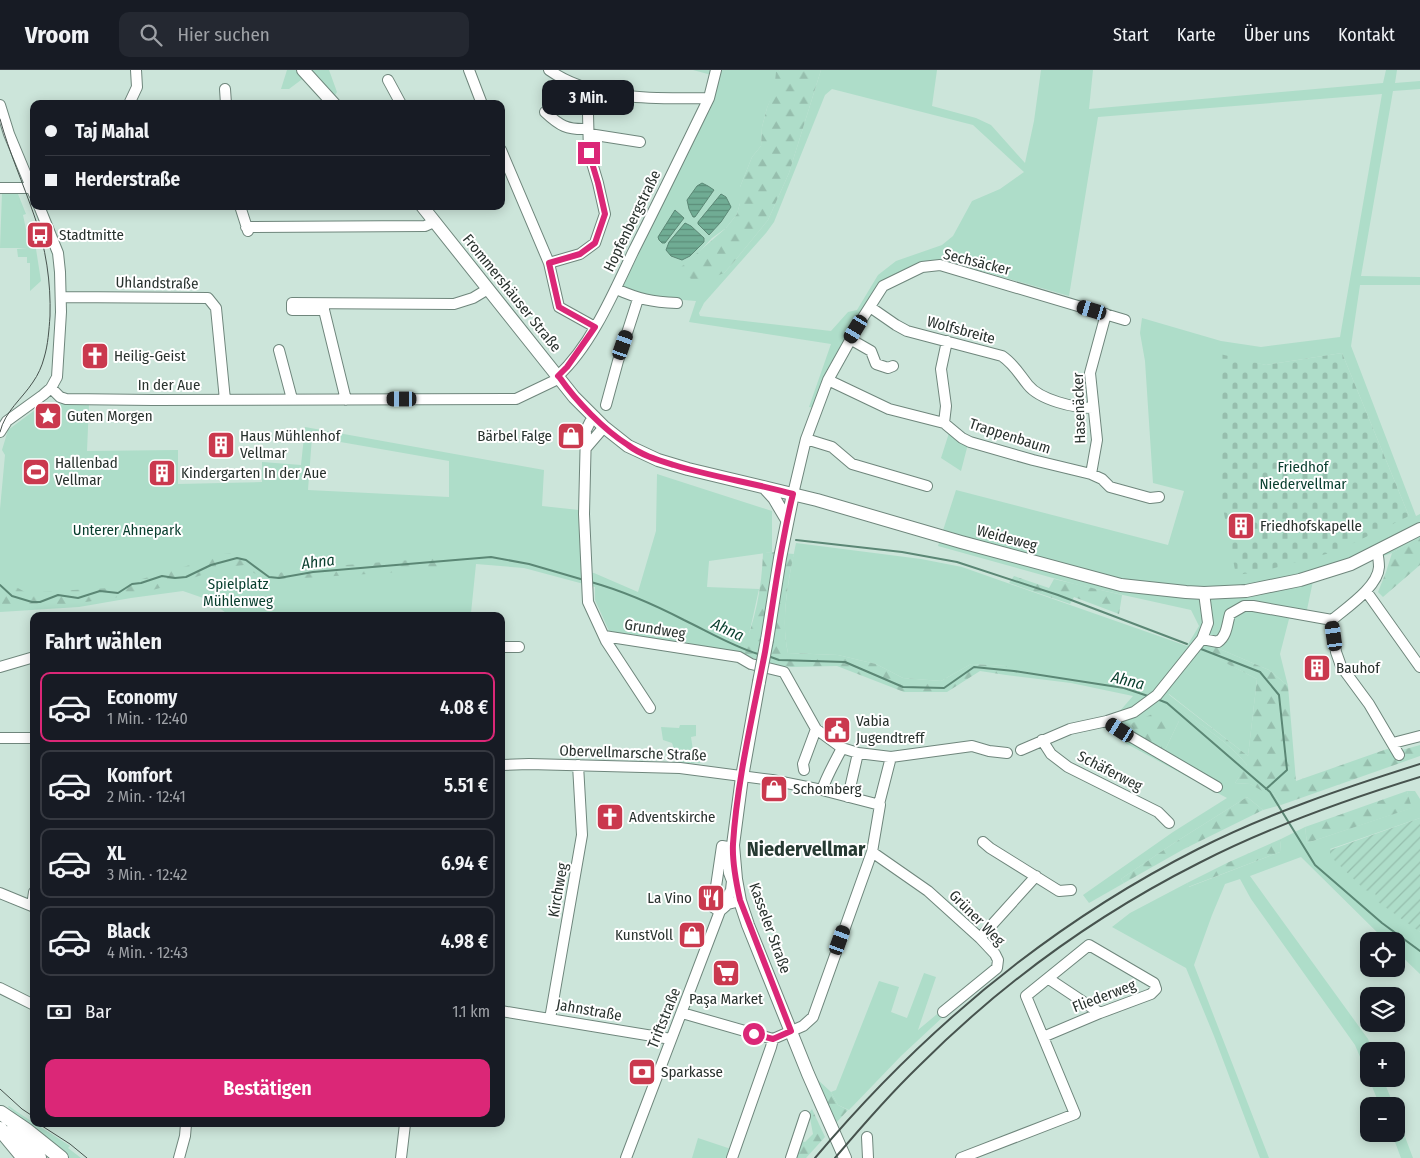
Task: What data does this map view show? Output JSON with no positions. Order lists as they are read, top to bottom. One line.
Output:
{"streets":{"main road":["Frommershäuser Straße","Weideweg","Kasseler Straße"],"street":["Hopfenbergstraße","Sechsäcker","Uhlandstraße","Wolfsbreite","In der Aue","Hasenäcker","Trappenbaum","Grundweg","Obervellmarsche Straße","Schäferweg","Kirchweg","Grüner Weg","Fliederweg","Jahnstraße","Triftstraße"]},"crossings":[["Hopfenbergstraße","Frommershäuser Straße"],["Hopfenbergstraße","In der Aue"],["Sechsäcker","Wolfsbreite"],["Sechsäcker","Hasenäcker"],["Sechsäcker","Trappenbaum"],["Sechsäcker","Weideweg"],["Sechsäcker","Kasseler Straße"],["Uhlandstraße","In der Aue"],["Frommershäuser Straße","In der Aue"],["Frommershäuser Straße","Weideweg"],["Wolfsbreite","Hasenäcker"],["Hasenäcker","Trappenbaum"],["Weideweg","Kasseler Straße"],["Obervellmarsche Straße","Kirchweg"],["Obervellmarsche Straße","Kasseler Straße"],["Kirchweg","Jahnstraße"],["Kasseler Straße","Triftstraße"],["Jahnstraße","Triftstraße"]],"districts":["Niedervellmar"],"water":["Ahna"],"parks":["Friedhof Niedervellmar","Unterer Ahnepark","Spielplatz Mühlenweg"],"places":{"bus stop":["Stadtmitte"],"church":["Heilig-Geist","Adventskirche"],"place":["Guten Morgen"],"shop":["Bärbel Falge","Schomberg","KunstVoll"],"building":["Haus Mühlenhof Vellmar","Kindergarten In der Aue","Friedhofskapelle","Bauhof"],"sports":["Hallenbad Vellmar"],"public building":["Vabia Jugendtreff"],"restaurant":["La Vino"],"supermarket":["Paşa Market"],"bank":["Sparkasse"]},"page":{"header":"Vroom","search":"Hier suchen","nav":["Start","Karte","Über uns","Kontakt"],"bubble":"3 Min.","banner":["Taj Mahal","Herderstraße"],"heading":"Fahrt wählen","list":[{"name":"Economy","note":"1 Min. · 12:40","value":"4.08 €"},{"name":"Komfort","note":"2 Min. · 12:41","value":"5.51 €"},{"name":"XL","note":"3 Min. · 12:42","value":"6.94 €"},{"name":"Black","note":"4 Min. · 12:43","value":"4.98 €"}],"map_buttons":["+","−"],"pay":["Bar","1.1 km"],"buttons":"Bestätigen"}}
